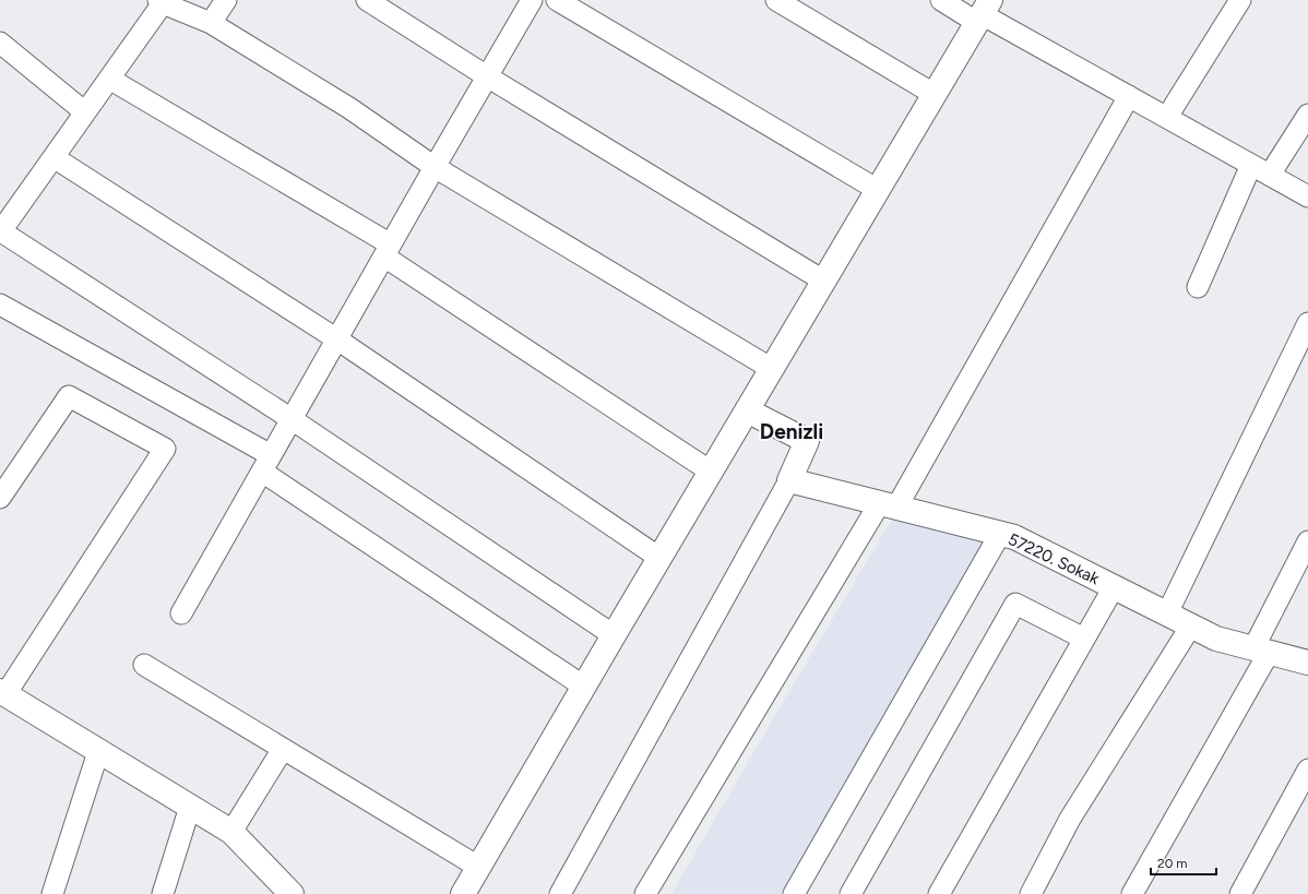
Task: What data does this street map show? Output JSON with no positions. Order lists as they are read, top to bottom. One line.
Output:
{"streets":{"street":["57220. Sokak"]},"districts":["Denizli"],"scale_bar":"20 m"}
